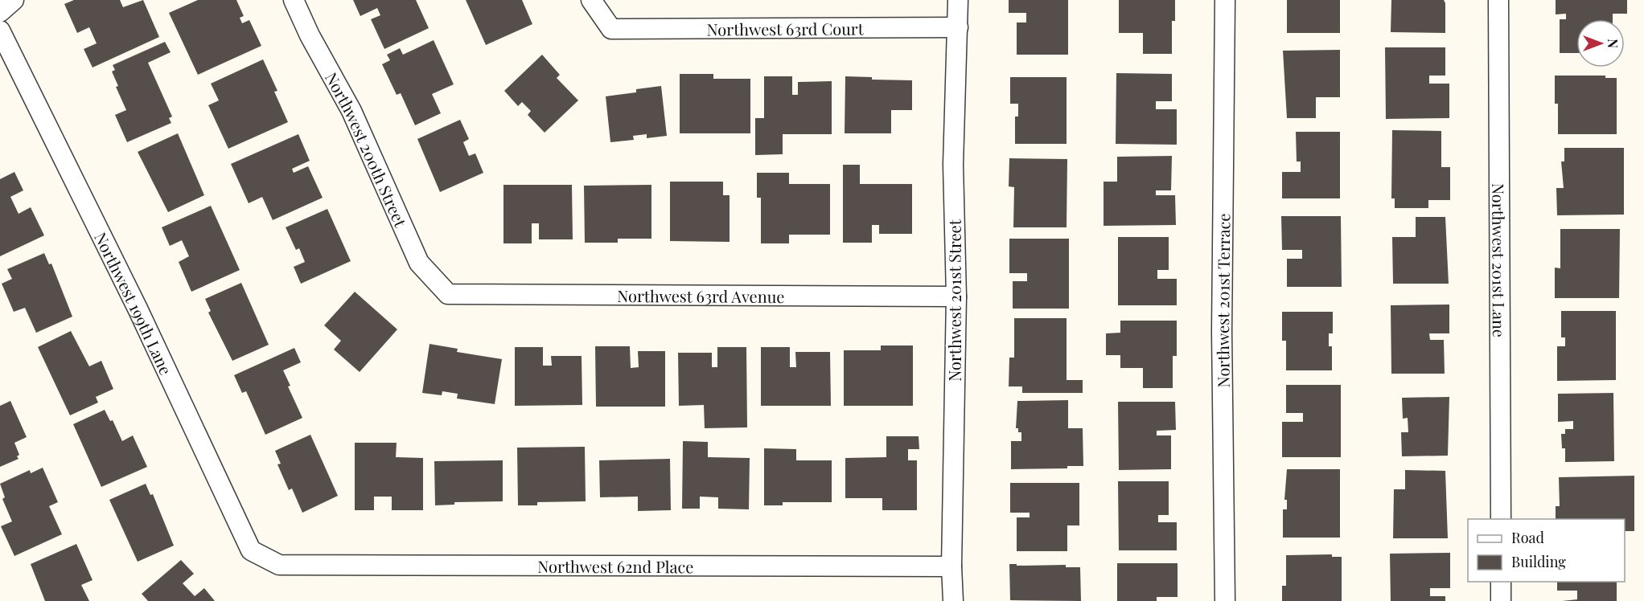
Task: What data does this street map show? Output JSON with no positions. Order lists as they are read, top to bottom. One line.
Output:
{"streets":{"street":["Northwest 63rd Court","Northwest 200th Street","Northwest 201st Lane","Northwest 63rd Avenue","Northwest 201st Street","Northwest 201st Terrace","Northwest 199th Lane","Northwest 62nd Place"]},"crossings":[["Northwest 63rd Court","Northwest 201st Street"],["Northwest 200th Street","Northwest 63rd Avenue"],["Northwest 63rd Avenue","Northwest 201st Street"],["Northwest 201st Street","Northwest 62nd Place"],["Northwest 199th Lane","Northwest 62nd Place"]],"legend":["Road","Building"],"north":"right"}
